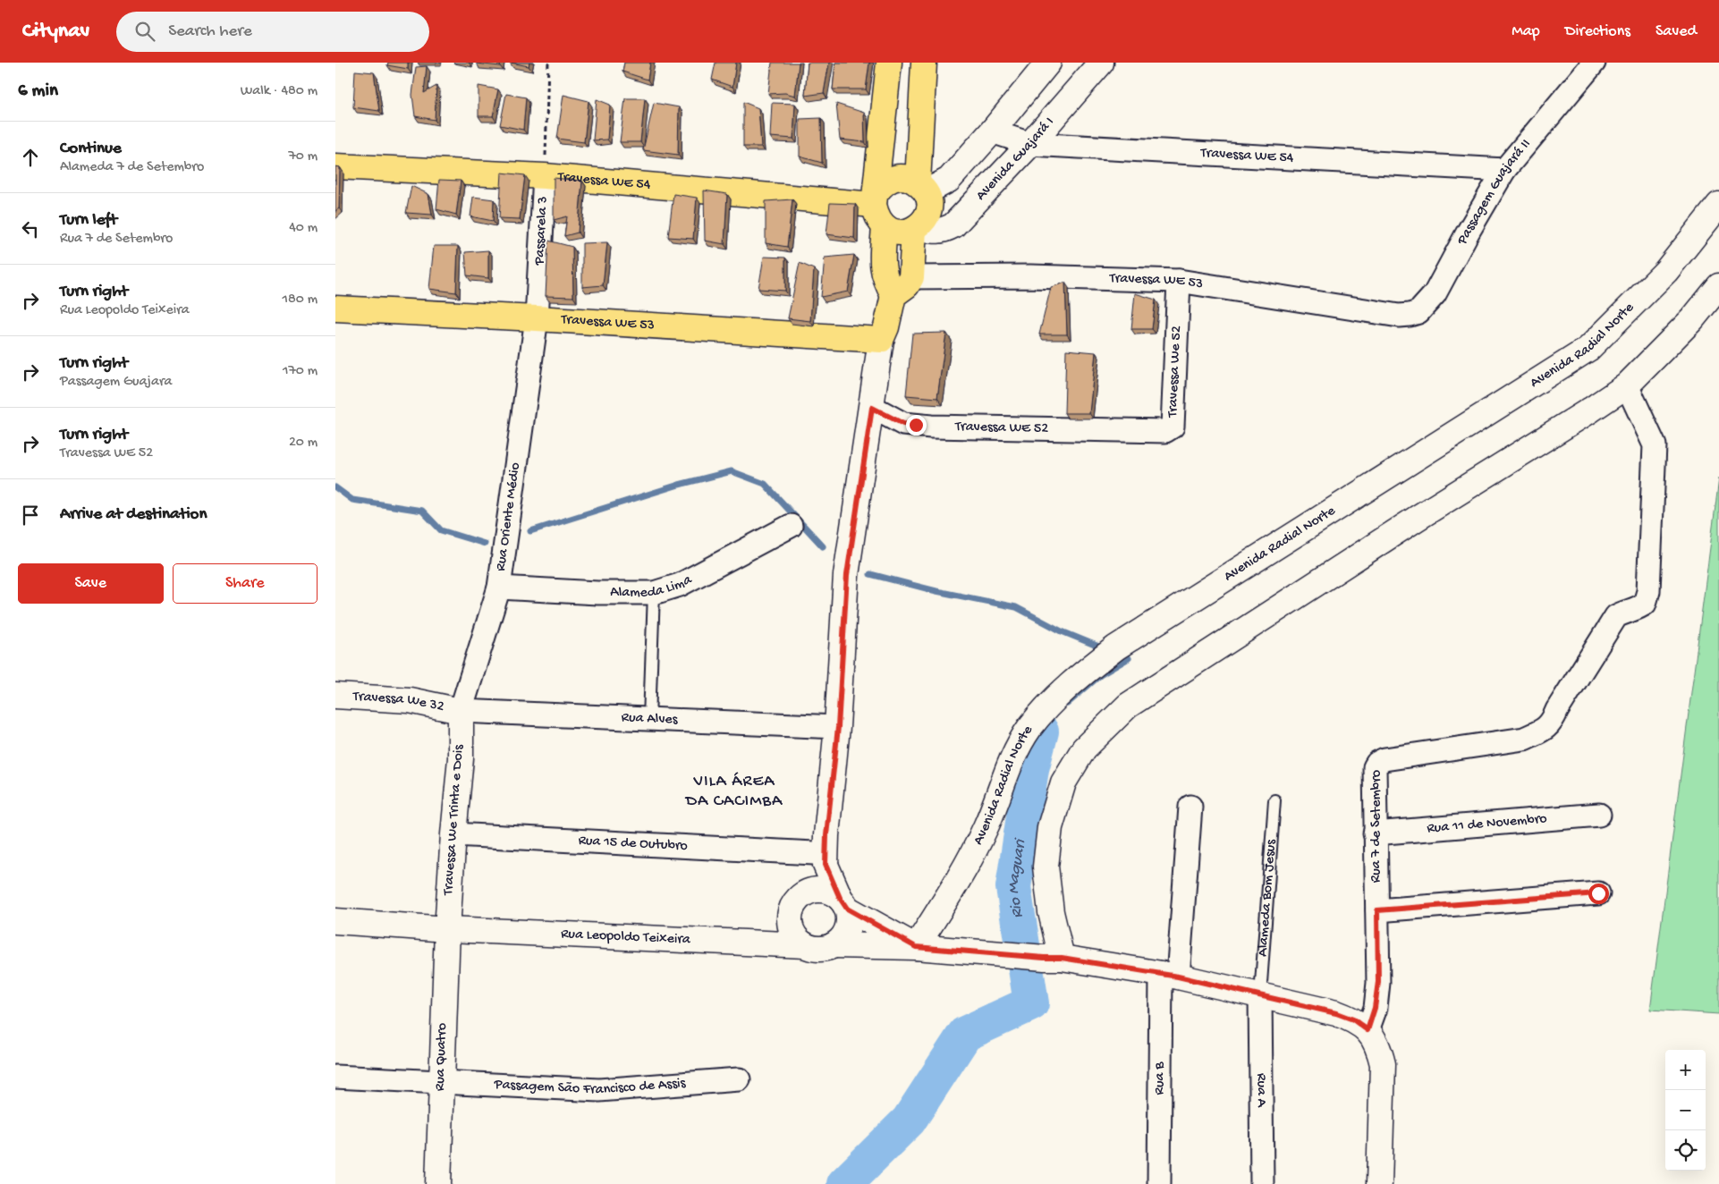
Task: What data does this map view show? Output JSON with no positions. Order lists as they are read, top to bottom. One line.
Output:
{"streets":{"main road":["Travessa WE 54","Avenida Guajará I","Travessa WE 53","Avenida Radial Norte","Travessa We 32","Travessa We Trinta e Dois","Rua Leopoldo Teixeira","Rua Quatro"],"street":["Passagem Guajará II","Passarela 3","Travessa We 52","Travessa WE 52","Rua Oriente Médio","Alameda Lima","Rua Alves","Rua 11 de Novembro","Rua 7 de Setembro","Rua 15 de Outubro","Rua B","Passagem São Francisco de Assis","Rua A"],"lane":["Alameda Bom Jesus"]},"crossings":[["Travessa WE 54","Avenida Guajará I"],["Travessa WE 54","Passagem Guajará II"],["Travessa WE 54","Passarela 3"],["Passagem Guajará II","Travessa WE 53"],["Passarela 3","Travessa WE 53"],["Passarela 3","Rua Oriente Médio"],["Travessa WE 53","Travessa We 52"],["Travessa WE 53","Rua Oriente Médio"],["Travessa We 52","Travessa WE 52"],["Rua Oriente Médio","Alameda Lima"],["Rua Oriente Médio","Travessa We 32"],["Rua Oriente Médio","Rua Alves"],["Rua Oriente Médio","Travessa We Trinta e Dois"],["Travessa We 32","Rua Alves"],["Travessa We 32","Travessa We Trinta e Dois"],["Rua Alves","Travessa We Trinta e Dois"],["Travessa We Trinta e Dois","Rua 15 de Outubro"],["Travessa We Trinta e Dois","Rua Leopoldo Teixeira"],["Travessa We Trinta e Dois","Rua Quatro"],["Rua 11 de Novembro","Rua 7 de Setembro"],["Alameda Bom Jesus","Rua A"],["Rua Leopoldo Teixeira","Rua Quatro"],["Rua Quatro","Passagem São Francisco de Assis"]],"districts":["VILA ÁREA DA CACIMBA"],"water":["Rio Maguari"],"page":{"header":"Citynav","search":"Search here","nav":["Map","Directions","Saved"],"heading":["6 min","Walk · 480 m"],"list":[["Continue","Alameda 7 de Setembro","70 m"],["Turn left","Rua 7 de Setembro","40 m"],["Turn right","Rua Leopoldo Teixeira","180 m"],["Turn right","Passagem Guajara","170 m"],["Turn right","Travessa WE 52","20 m"],"Arrive at destination"],"buttons":["Save","Share"],"map_buttons":["+","−"]}}
